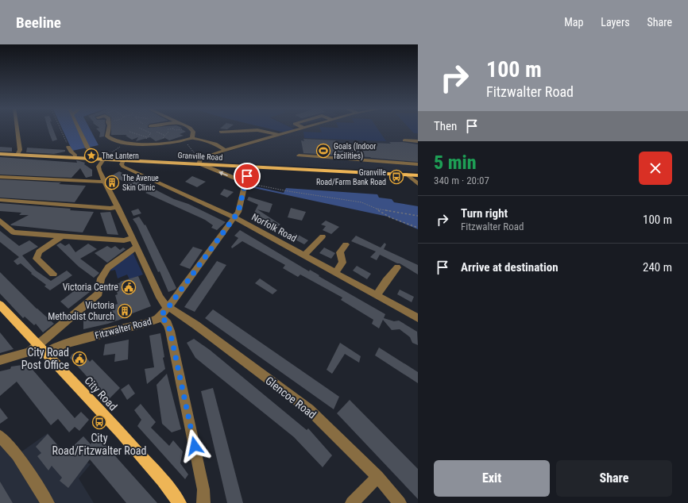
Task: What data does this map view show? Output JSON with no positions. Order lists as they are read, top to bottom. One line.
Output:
{"streets":{"main road":["Granville Road","City Road"],"street":["Norfolk Road","Fitzwalter Road","Glencoe Road"]},"crossings":[["Granville Road","Norfolk Road"],["Granville Road","Fitzwalter Road"],["Norfolk Road","Fitzwalter Road"],["Fitzwalter Road","City Road"],["Fitzwalter Road","Glencoe Road"]],"places":{"sports":["Goals (Indoor facilities)"],"place":["The Lantern"],"bus stop":["Granville Road/Farm Bank Road","City Road/Fitzwalter Road"],"building":["The Avenue Skin Clinic","Victoria Methodist Church"],"public building":["Victoria Centre","City Road Post Office"]},"page":{"header":"Beeline","nav":["Map","Layers","Share"],"turn":["100 m","Fitzwalter Road"],"then":"Then","heading":["5 min","340 m · 20:07"],"list":[{"name":"Turn right","note":"Fitzwalter Road","value":"100 m"},{"name":"Arrive at destination","value":"240 m"}],"buttons":["Exit","Share"]}}
